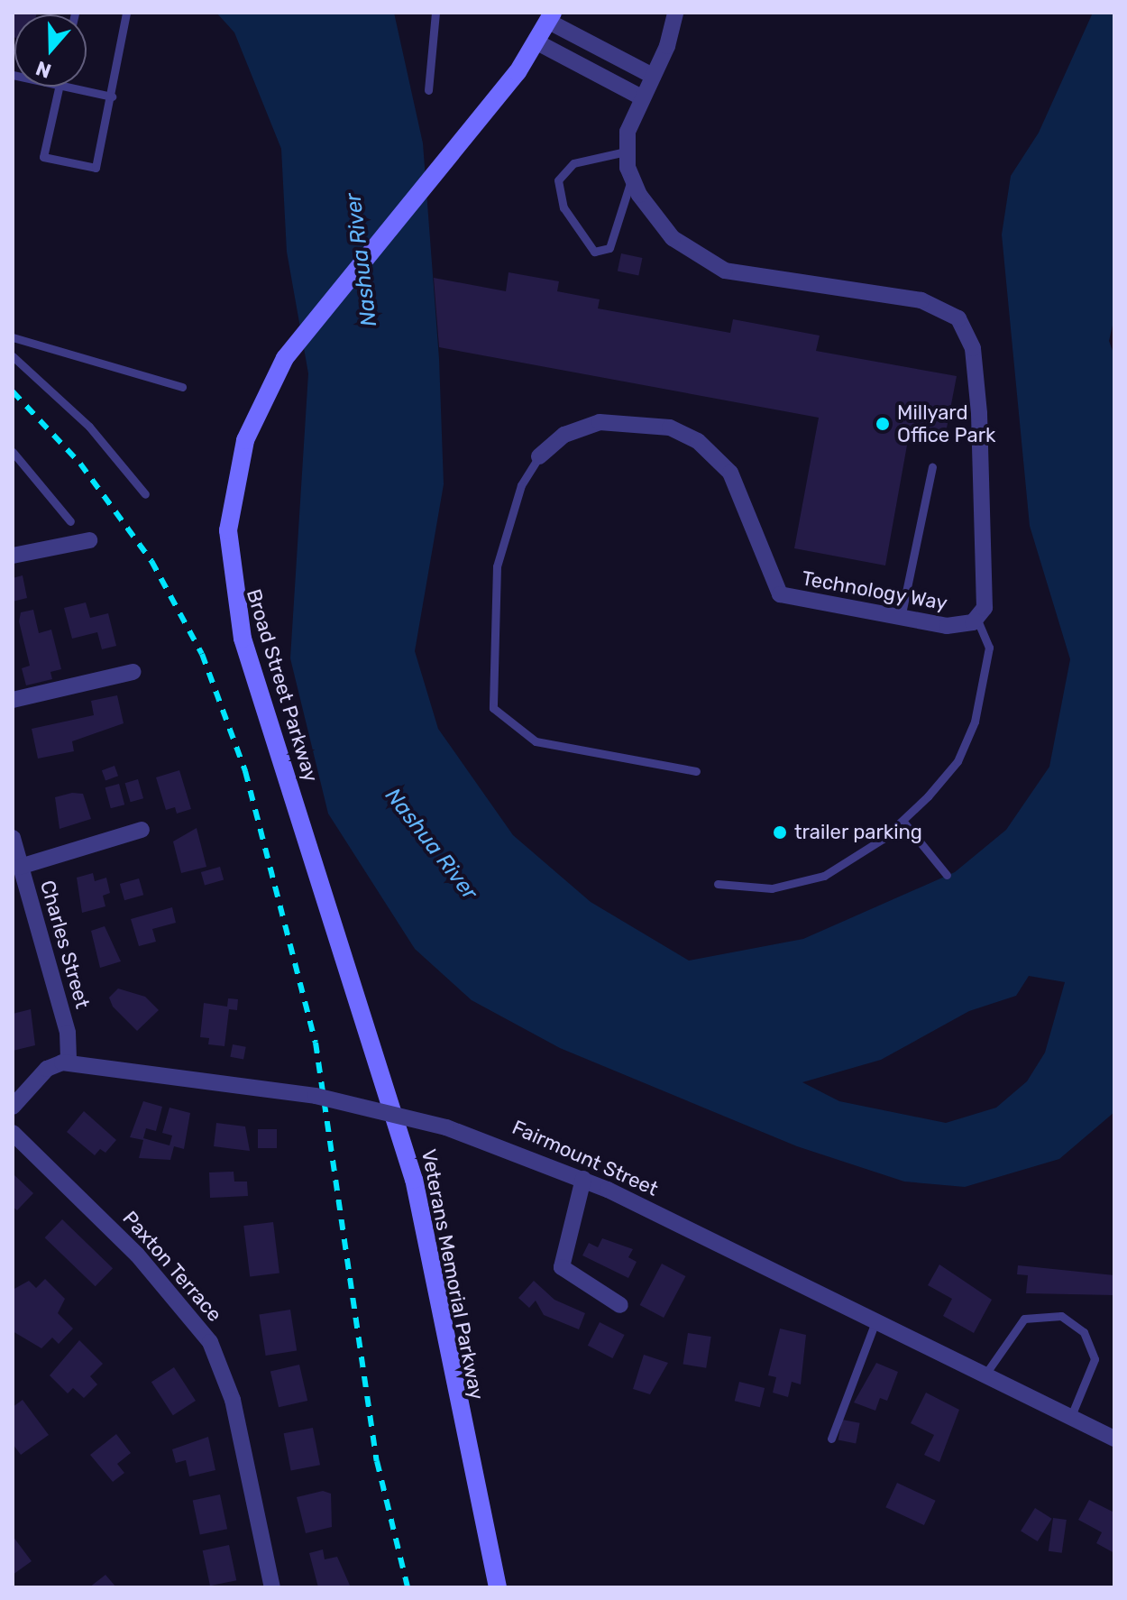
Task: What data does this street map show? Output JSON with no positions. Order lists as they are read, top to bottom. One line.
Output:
{"streets":{"main road":["Broad Street Parkway","Veterans Memorial Parkway"],"street":["Technology Way","Charles Street","Fairmount Street","Paxton Terrace"]},"crossings":[["Broad Street Parkway","Veterans Memorial Parkway"],["Charles Street","Fairmount Street"]],"water":["Nashua River"],"places":["Millyard Office Park","trailer parking"],"north":"bottom"}
